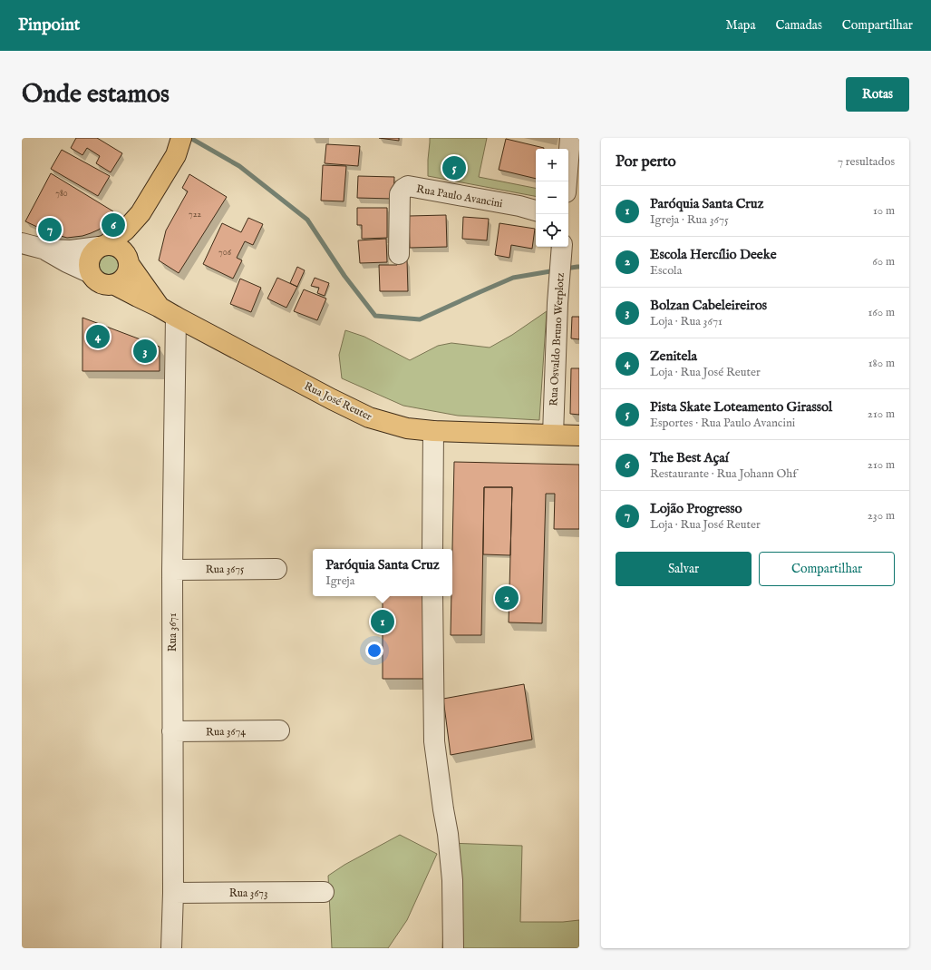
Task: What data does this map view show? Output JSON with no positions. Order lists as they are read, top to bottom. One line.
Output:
{"streets":{"main road":["Rua José Reuter"],"street":["Rua Paulo Avancini","Rua Osvaldo Bruno Werplotz","Rua 3675","Rua 3671","Rua 3674","Rua 3673"]},"crossings":[["Rua Osvaldo Bruno Werplotz","Rua José Reuter"],["Rua José Reuter","Rua 3671"],["Rua 3675","Rua 3671"],["Rua 3671","Rua 3674"],["Rua 3671","Rua 3673"]],"house_numbers":["780","722","706"],"page":{"header":"Pinpoint","nav":["Mapa","Camadas","Compartilhar"],"buttons":["Rotas",["Salvar","Compartilhar"]],"title":"Onde estamos","heading":["Por perto","7 resultados"],"map_buttons":["+","−"],"pins":["5","6","7","4","3","2","1"],"list":[{"mark":"1","name":"Paróquia Santa Cruz","note":"Igreja · Rua 3675","value":"10 m"},{"mark":"2","name":"Escola Hercílio Deeke","note":"Escola","value":"60 m"},{"mark":"3","name":"Bolzan Cabeleireiros","note":"Loja · Rua 3671","value":"160 m"},{"mark":"4","name":"Zenitela","note":"Loja · Rua José Reuter","value":"180 m"},{"mark":"5","name":"Pista Skate Loteamento Girassol","note":"Esportes · Rua Paulo Avancini","value":"210 m"},{"mark":"6","name":"The Best Açaí","note":"Restaurante · Rua Johann Ohf","value":"210 m"},{"mark":"7","name":"Lojão Progresso","note":"Loja · Rua José Reuter","value":"230 m"}],"popup":["Paróquia Santa Cruz","Igreja"]}}
